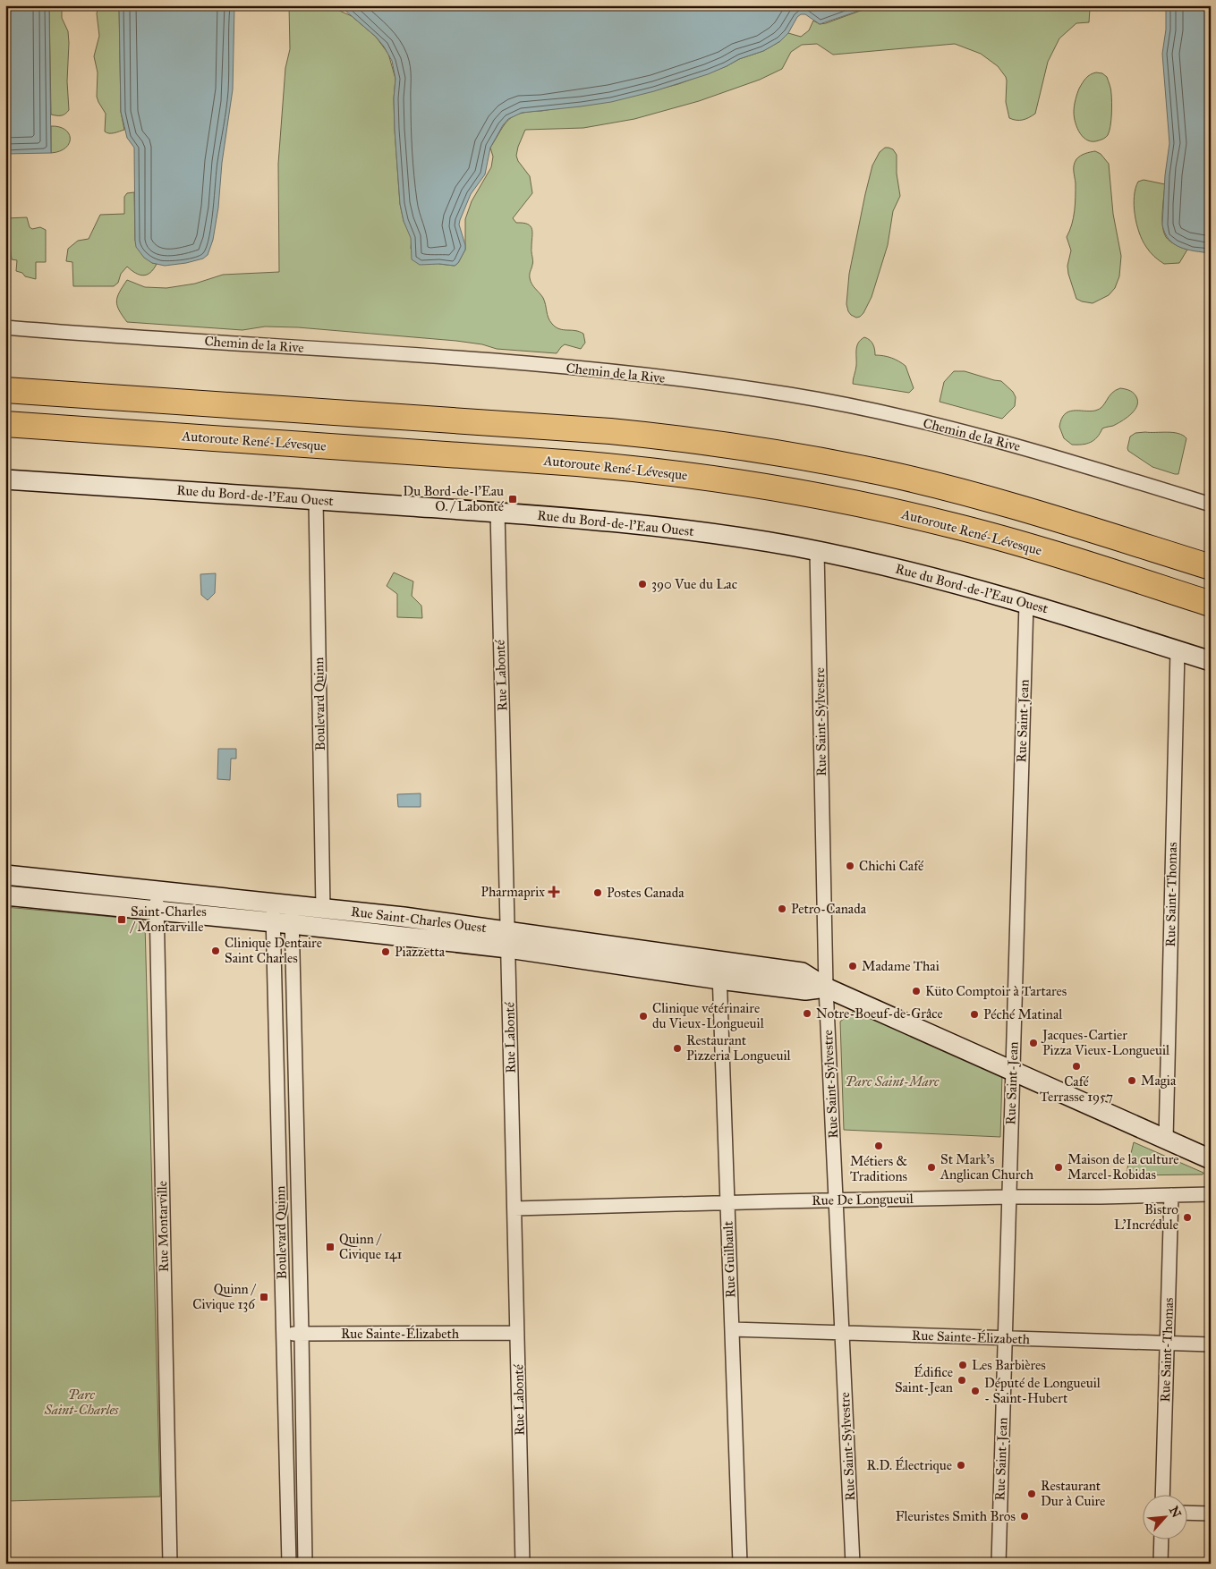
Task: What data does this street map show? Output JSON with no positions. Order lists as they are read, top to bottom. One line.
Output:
{"streets":{"highway":["Autoroute René-Lévesque"],"street":["Chemin de la Rive","Rue du Bord-de-l'Eau Ouest","Rue Labonté","Boulevard Quinn","Rue Saint-Jean","Rue Saint-Sylvestre","Rue Saint-Thomas","Rue Saint-Charles Ouest","Rue De Longueuil","Rue Montarville","Rue Guilbault","Rue Sainte-Élizabeth"]},"crossings":[["Rue du Bord-de-l'Eau Ouest","Rue Labonté"],["Rue du Bord-de-l'Eau Ouest","Boulevard Quinn"],["Rue du Bord-de-l'Eau Ouest","Rue Saint-Jean"],["Rue du Bord-de-l'Eau Ouest","Rue Saint-Sylvestre"],["Rue du Bord-de-l'Eau Ouest","Rue Saint-Thomas"],["Rue Labonté","Rue Saint-Charles Ouest"],["Rue Labonté","Rue De Longueuil"],["Rue Labonté","Rue Sainte-Élizabeth"],["Boulevard Quinn","Rue Saint-Charles Ouest"],["Boulevard Quinn","Rue Sainte-Élizabeth"],["Rue Saint-Jean","Rue Saint-Charles Ouest"],["Rue Saint-Jean","Rue De Longueuil"],["Rue Saint-Jean","Rue Sainte-Élizabeth"],["Rue Saint-Sylvestre","Rue Saint-Charles Ouest"],["Rue Saint-Sylvestre","Rue De Longueuil"],["Rue Saint-Sylvestre","Rue Sainte-Élizabeth"],["Rue Saint-Thomas","Rue Saint-Charles Ouest"],["Rue Saint-Thomas","Rue De Longueuil"],["Rue Saint-Thomas","Rue Sainte-Élizabeth"],["Rue Saint-Charles Ouest","Rue Montarville"],["Rue Saint-Charles Ouest","Rue Guilbault"],["Rue De Longueuil","Rue Guilbault"],["Rue Guilbault","Rue Sainte-Élizabeth"]],"parks":["Parc Saint-Marc","Parc Saint-Charles"],"places":{"transit":["Du Bord-de-l'Eau O. / Labonté","Saint-Charles / Montarville","Quinn / Civique 141","Quinn / Civique 136"],"other":["390 Vue du Lac","Chichi Café","Postes Canada","Petro-Canada","Clinique Dentaire Saint Charles","Piazzetta","Madame Thai","Küto Comptoir à Tartares","Notre-Boeuf-de-Grâce","Péché Matinal","Clinique vétérinaire du Vieux-Longueuil","Jacques-Cartier Pizza Vieux-Longueuil","Restaurant Pizzeria Longueuil","Café Terrasse 1957","Magia","Métiers & Traditions","St Mark's Anglican Church","Maison de la culture Marcel-Robidas","Bistro L'Incrédule","Les Barbières","Édifice Saint-Jean","Député de Longueuil - Saint-Hubert","R.D. Électrique","Restaurant Dur à Cuire","Fleuristes Smith Bros"],"health":["Pharmaprix"]},"north":"top right"}
